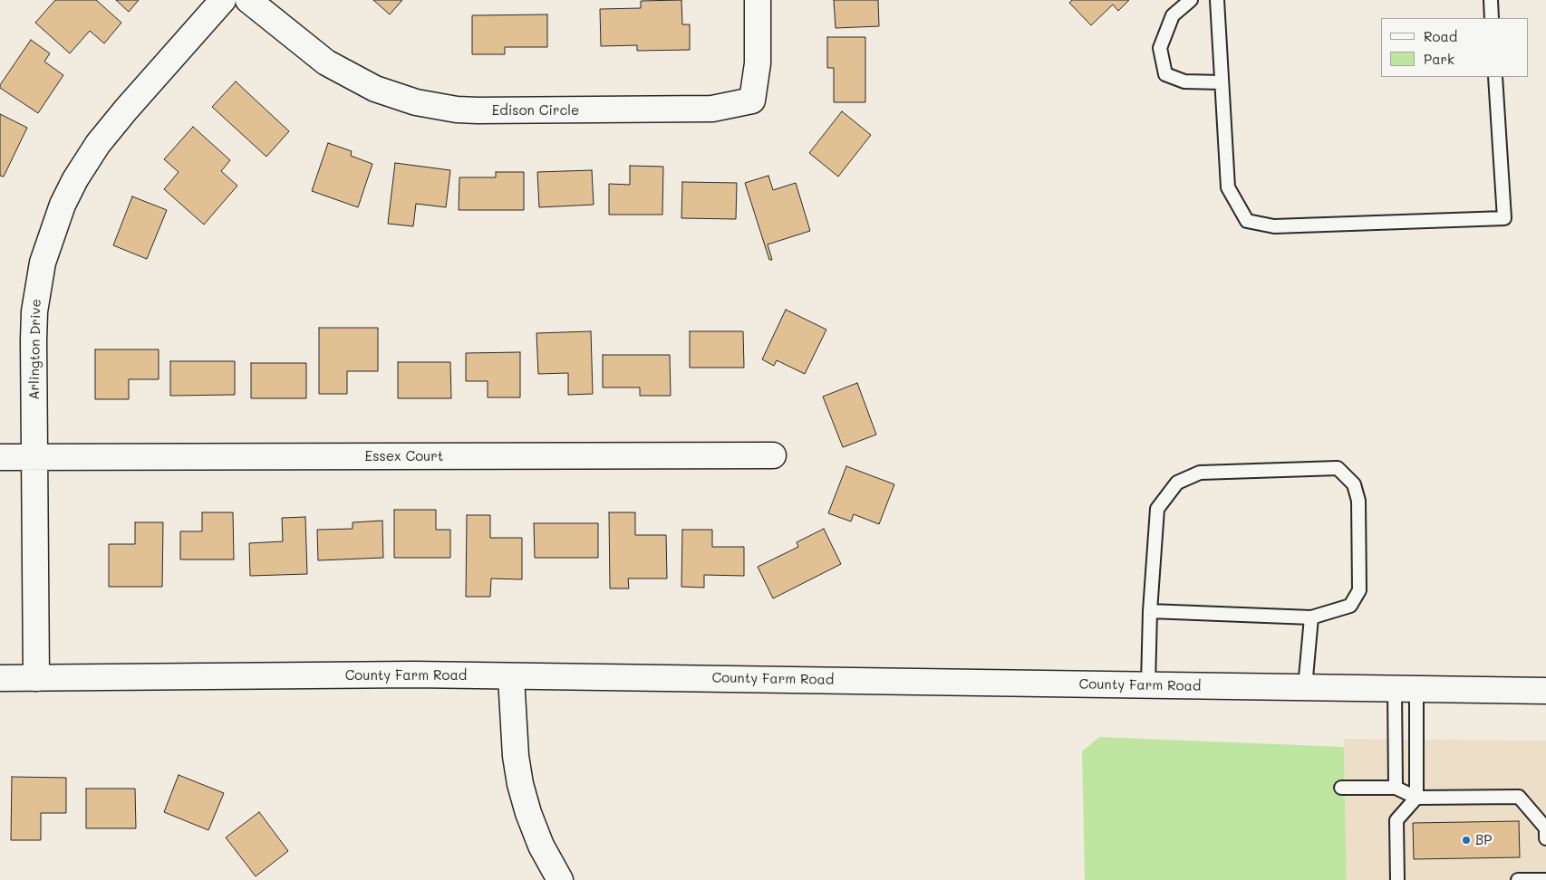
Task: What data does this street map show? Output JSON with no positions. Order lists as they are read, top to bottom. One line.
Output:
{"streets":{"street":["Edison Circle","Arlington Drive","Essex Court","County Farm Road"]},"crossings":[["Arlington Drive","Essex Court"],["Arlington Drive","County Farm Road"]],"places":["BP"],"legend":["Road","Park"]}
